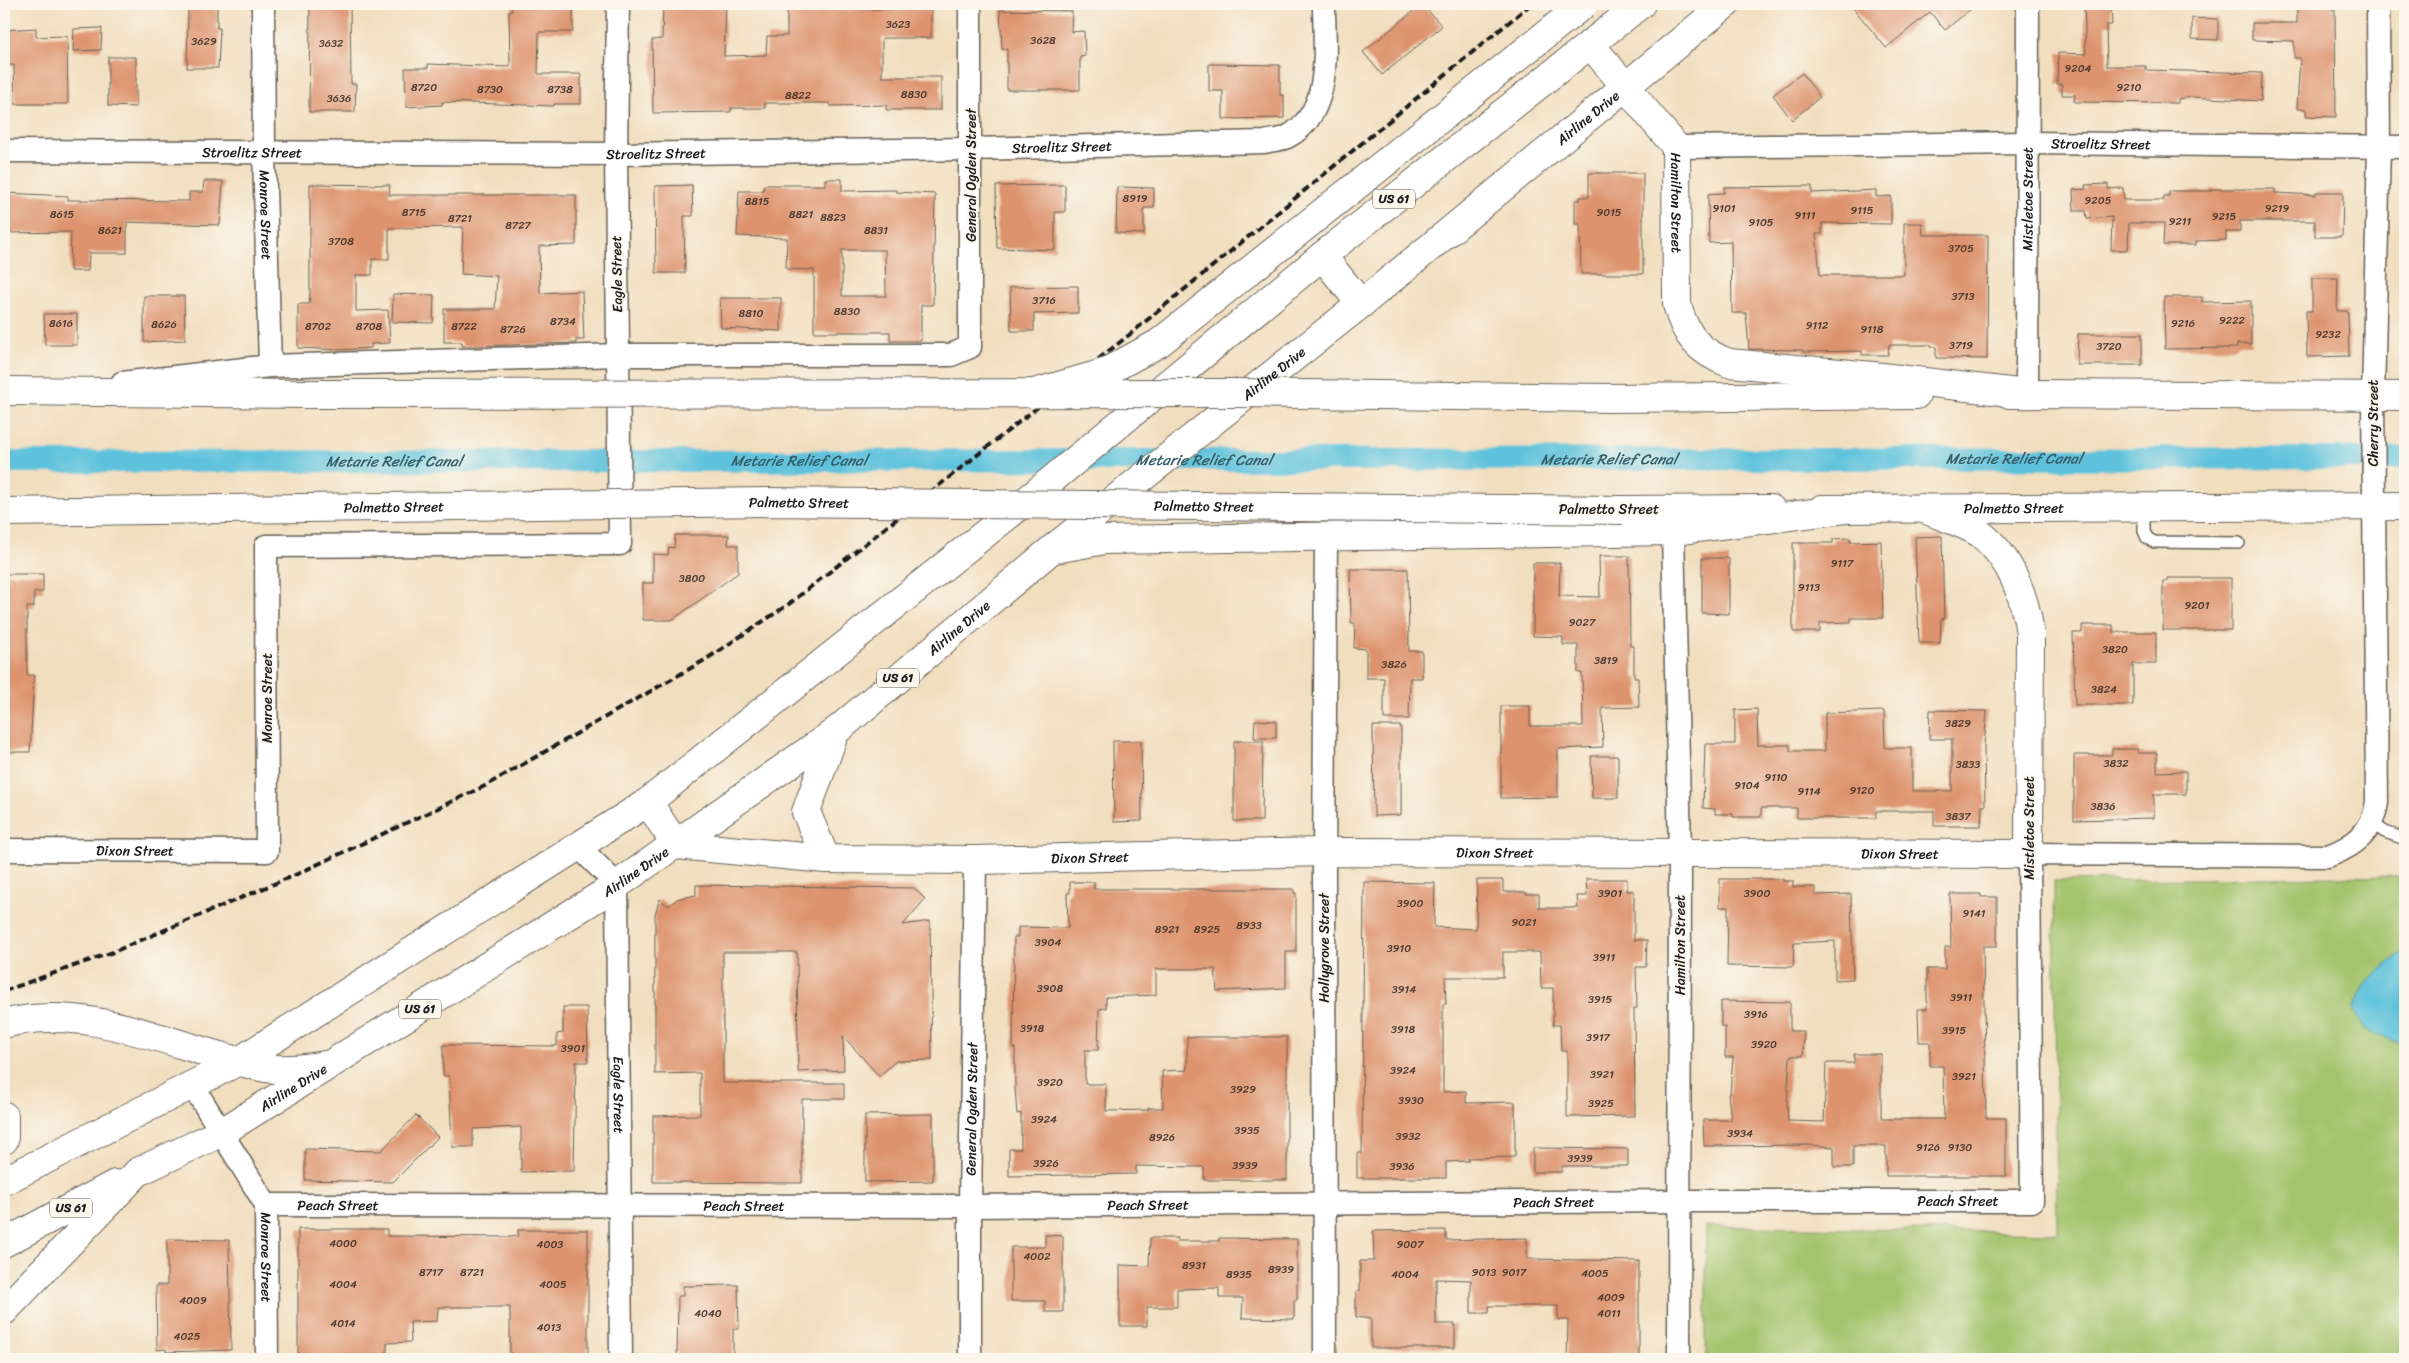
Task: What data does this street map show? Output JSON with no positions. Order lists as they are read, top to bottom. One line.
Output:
{"streets":{"main road":["Airline Drive","US 61","Mistletoe Street","Hamilton Street","Palmetto Street","Dixon Street"],"street":["Stroelitz Street","General Ogden Street","Monroe Street","Eagle Street","Cherry Street","Hollygrove Street","Peach Street"]},"crossings":[["Airline Drive","Hamilton Street"],["Airline Drive","Monroe Street"],["Airline Drive","Eagle Street"],["Airline Drive","Dixon Street"],["Stroelitz Street","General Ogden Street"],["Stroelitz Street","Mistletoe Street"],["Stroelitz Street","Hamilton Street"],["Stroelitz Street","Monroe Street"],["Stroelitz Street","Eagle Street"],["Stroelitz Street","Cherry Street"],["General Ogden Street","Eagle Street"],["General Ogden Street","Dixon Street"],["General Ogden Street","Peach Street"],["US 61","Hamilton Street"],["US 61","Monroe Street"],["Mistletoe Street","Hamilton Street"],["Mistletoe Street","Palmetto Street"],["Mistletoe Street","Dixon Street"],["Mistletoe Street","Peach Street"],["Hamilton Street","Dixon Street"],["Hamilton Street","Peach Street"],["Monroe Street","Eagle Street"],["Monroe Street","Dixon Street"],["Monroe Street","Peach Street"],["Eagle Street","Peach Street"],["Cherry Street","Palmetto Street"],["Cherry Street","Dixon Street"],["Dixon Street","Hollygrove Street"],["Hollygrove Street","Peach Street"]],"water":["Metarie Relief Canal"],"house_numbers":["3623","3628","3629","3632","9204","8720","9210","8730","8738","8830","8822","3636","8919","9205","8815","9101","9219","9115","8715","9015","8615","8821","9111","9215","8823","8721","9211","9105","8727","8621","8831","3708","3705","3713","3716","8830","8810","9222","8734","8616","9216","8626","9112","8702","8708","8722","8726","9118","9232","3719","3720","9117","3800","9113","9201","9027","3820","3819","3826","3824","3829","3832","3833","9110","9104","9120","9114","3836","3837","3901","3900","3900","9141","9021","8933","8921","8925","3904","3910","3911","3908","3914","3911","3915","3916","3918","3918","3915","3917","3920","3901","3924","3921","3921","3920","3929","3930","3925","3924","3935","3934","3932","8926","9126","9130","3939","3926","3939","3936","4000","4003","9007","4002","8931","8939","8717","8721","9013","9017","4005","8935","4004","4004","4005","4009","4009","4040","4011","4014","4013","4025"]}
